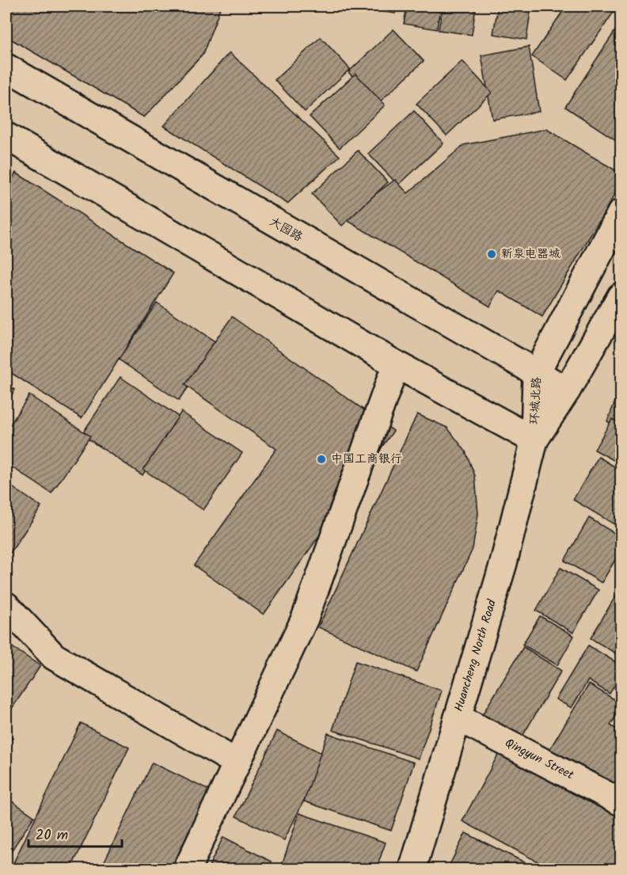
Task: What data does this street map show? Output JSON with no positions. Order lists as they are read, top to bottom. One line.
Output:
{"streets":{"main road":["大园路","环城北路","Huancheng North Road","Qingyun Street"]},"crossings":[["大园路","环城北路"],["环城北路","Huancheng North Road"],["Huancheng North Road","Qingyun Street"]],"places":["新泉电器城","中国工商银行"],"scale_bar":"20 m"}
